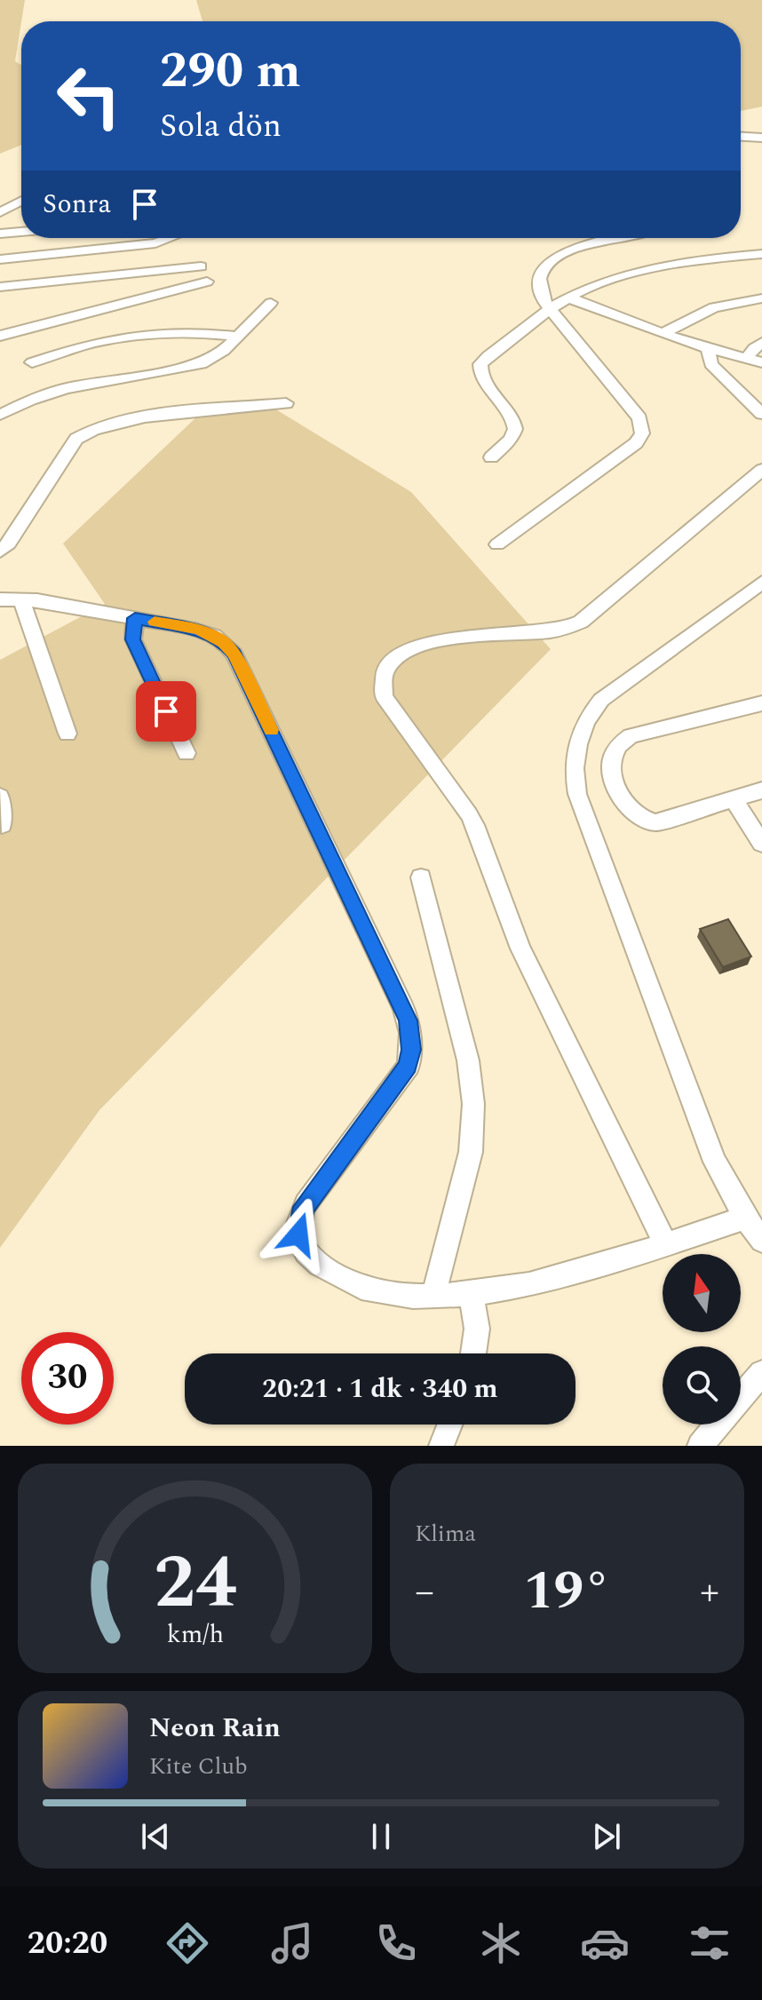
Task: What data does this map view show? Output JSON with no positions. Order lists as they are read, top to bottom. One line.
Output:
{"north":"top","page":{"turn":["290 m","Sola dön"],"then":"Sonra","limit":"30","trip":"20:21 · 1 dk · 340 m","tile":"Klima","heat":["−","19°","+"],"song":["Neon Rain","Kite Club"],"tabs":"20:20","gauge":["24","km/h"]}}
